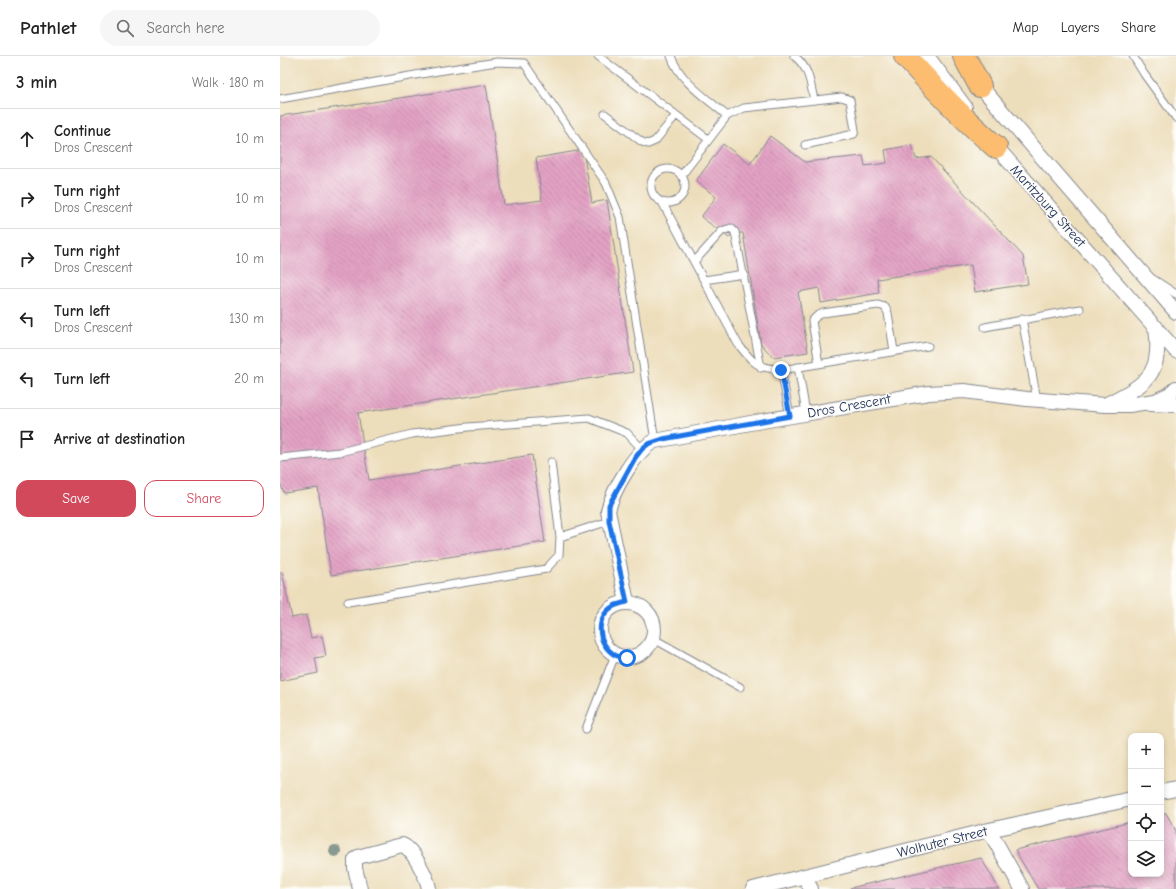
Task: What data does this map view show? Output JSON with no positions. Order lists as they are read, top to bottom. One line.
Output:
{"streets":{"street":["Maritzburg Street","Dros Crescent","Wolhuter Street"]},"page":{"header":"Pathlet","search":"Search here","nav":["Map","Layers","Share"],"heading":["3 min","Walk · 180 m"],"list":[["Continue","Dros Crescent","10 m"],["Turn right","Dros Crescent","10 m"],["Turn right","Dros Crescent","10 m"],["Turn left","Dros Crescent","130 m"],["Turn left","20 m"],"Arrive at destination"],"buttons":["Save","Share"],"map_buttons":["+","−"]}}
